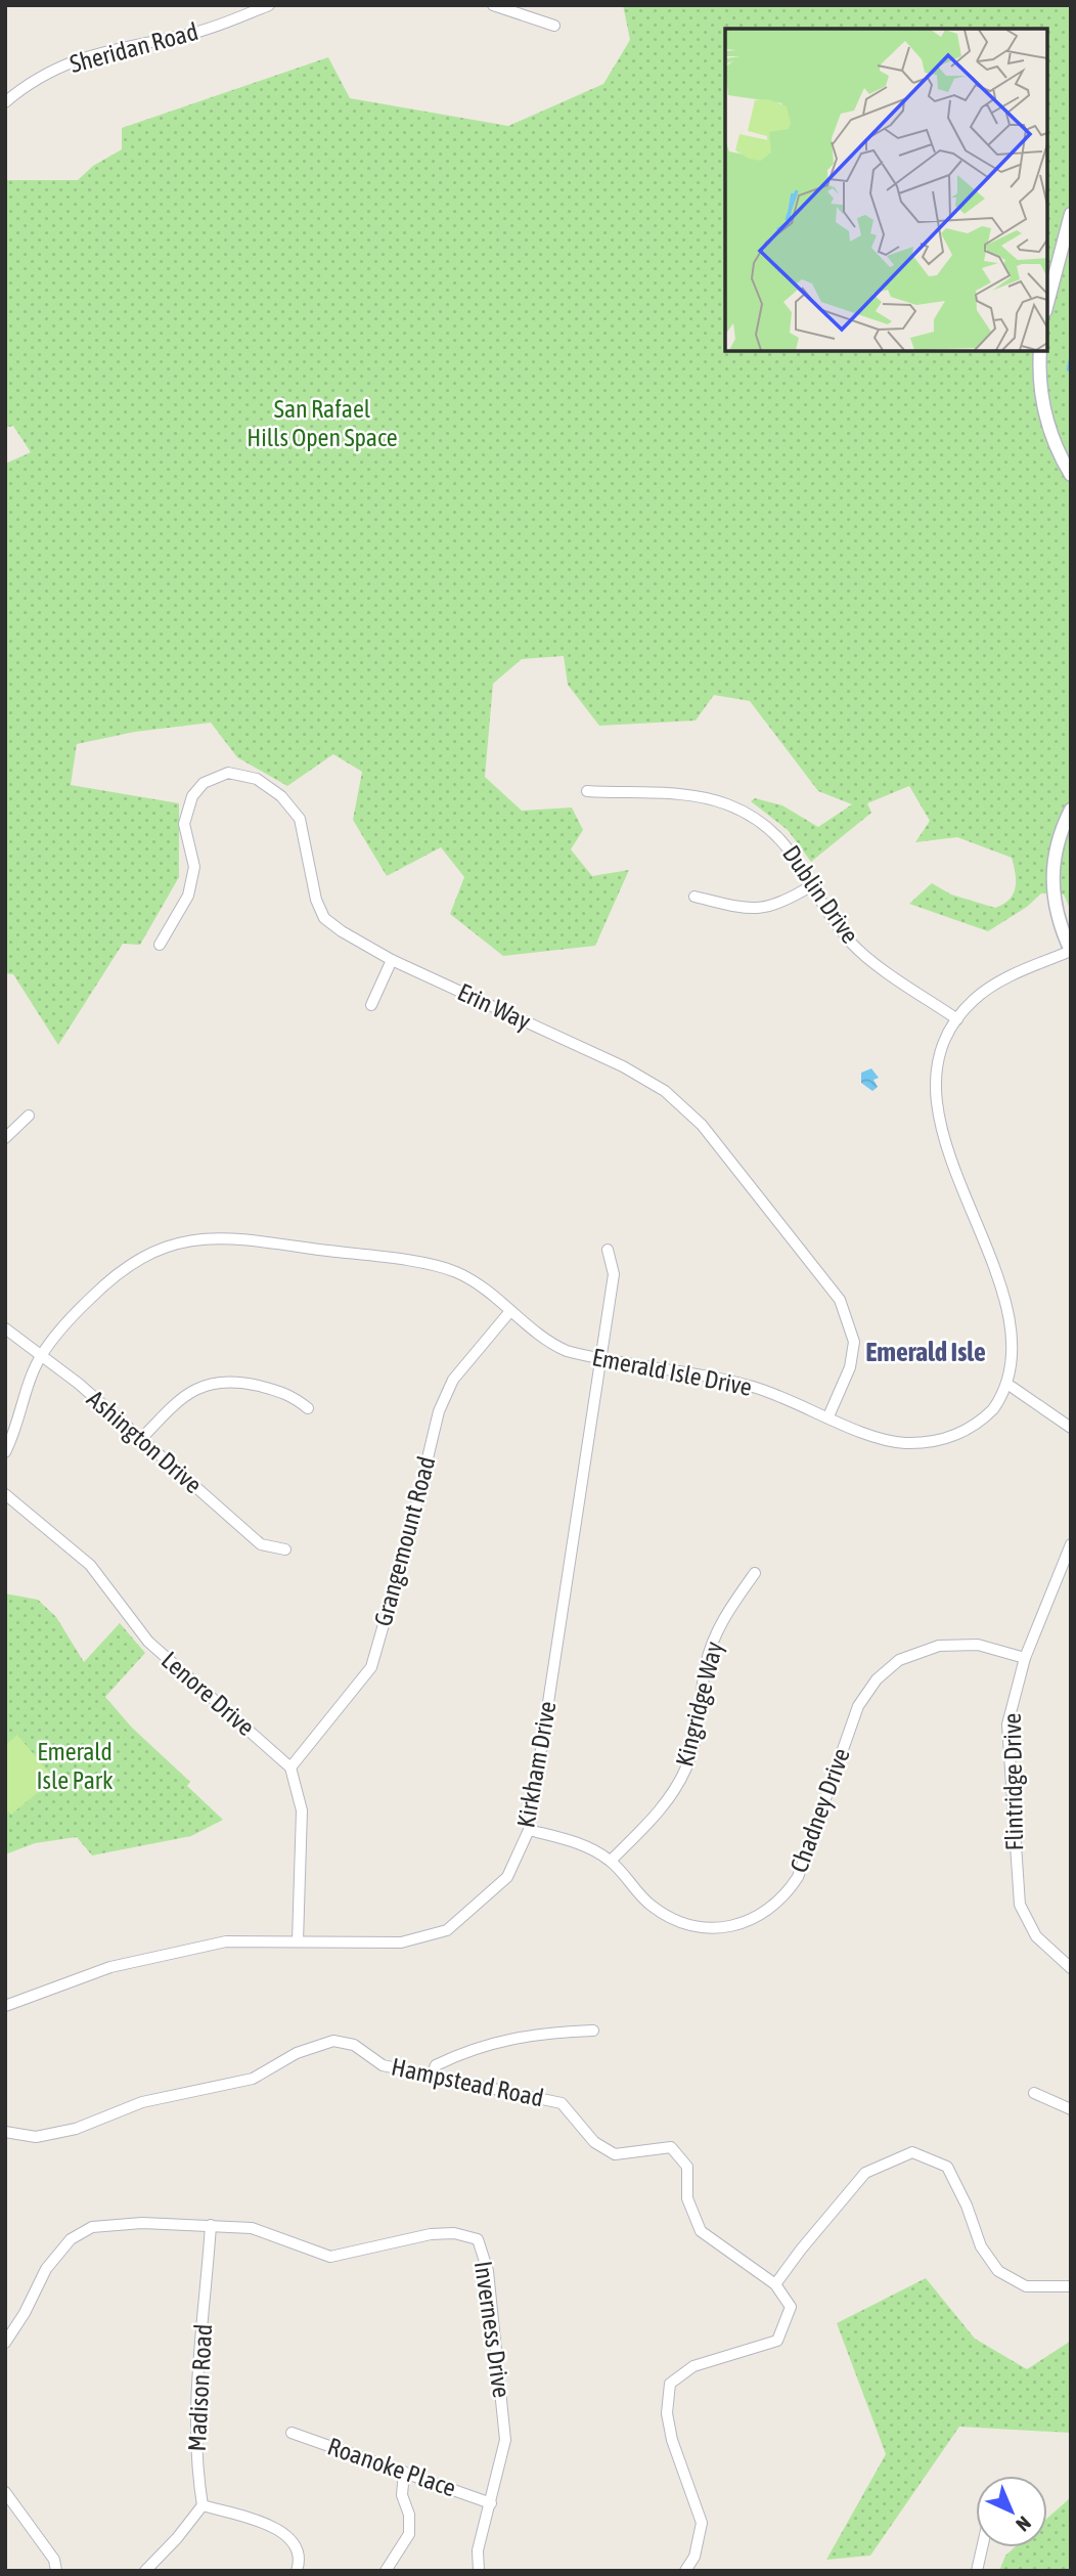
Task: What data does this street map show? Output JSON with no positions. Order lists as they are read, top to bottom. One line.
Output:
{"streets":{"street":["Sheridan Road","Dublin Drive","Erin Way","Emerald Isle Drive","Ashington Drive","Grangemount Road","Lenore Drive","Kingridge Way","Kirkham Drive","Flintridge Drive","Chadney Drive","Hampstead Road","Inverness Drive","Madison Road","Roanoke Place"]},"crossings":[["Erin Way","Emerald Isle Drive"],["Emerald Isle Drive","Ashington Drive"],["Emerald Isle Drive","Grangemount Road"],["Emerald Isle Drive","Kirkham Drive"],["Grangemount Road","Lenore Drive"],["Kingridge Way","Chadney Drive"],["Kirkham Drive","Chadney Drive"],["Flintridge Drive","Chadney Drive"],["Inverness Drive","Madison Road"],["Inverness Drive","Roanoke Place"]],"districts":["Emerald Isle"],"parks":["San Rafael Hills Open Space","Emerald Isle Park"],"north":"bottom right"}
